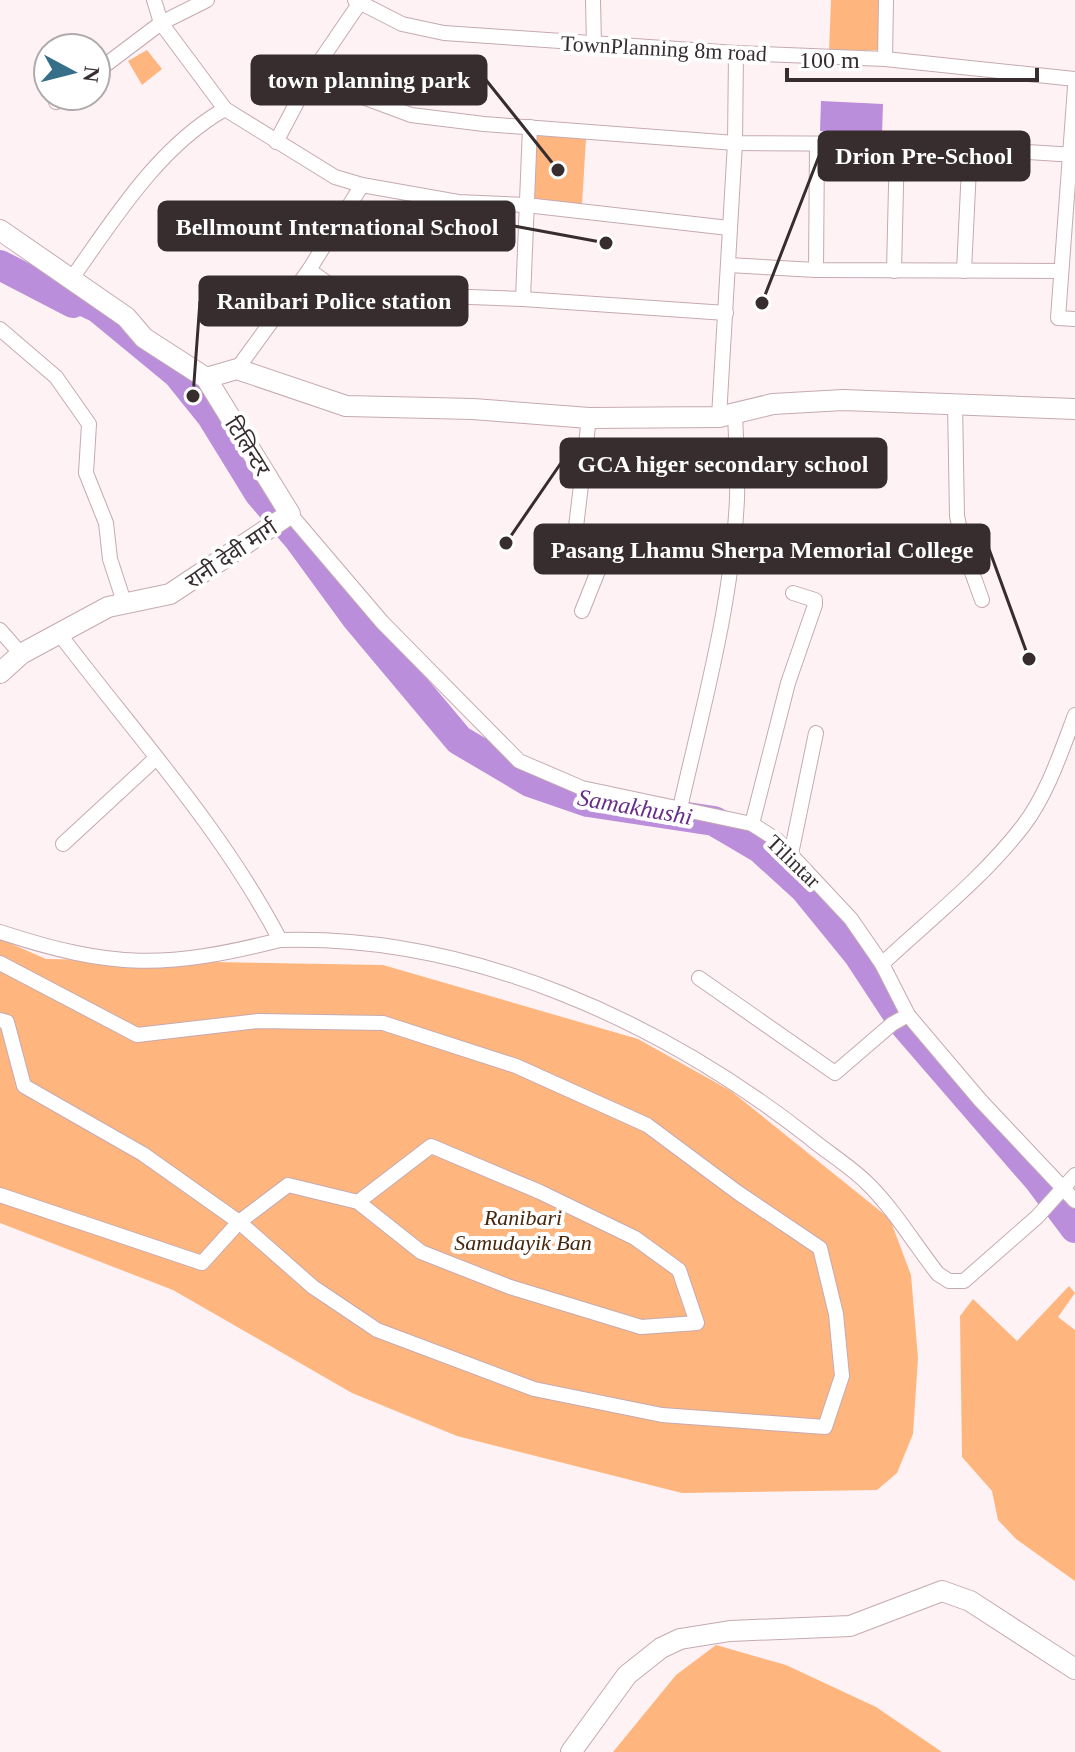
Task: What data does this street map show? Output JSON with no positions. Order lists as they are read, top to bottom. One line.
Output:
{"streets":{"street":["TownPlanning 8m road","टिलिन्टर","रानी देवी मार्ग","Tilintar"]},"crossings":[["टिलिन्टर","रानी देवी मार्ग"],["टिलिन्टर","Tilintar"],["रानी देवी मार्ग","Tilintar"]],"water":["Samakhushi"],"parks":["Ranibari Samudayik Ban"],"places":["town planning park","Bellmount International School","Drion Pre-School","Ranibari Police station","GCA higer secondary school","Pasang Lhamu Sherpa Memorial College"],"scale_bar":"100 m","north":"right"}
